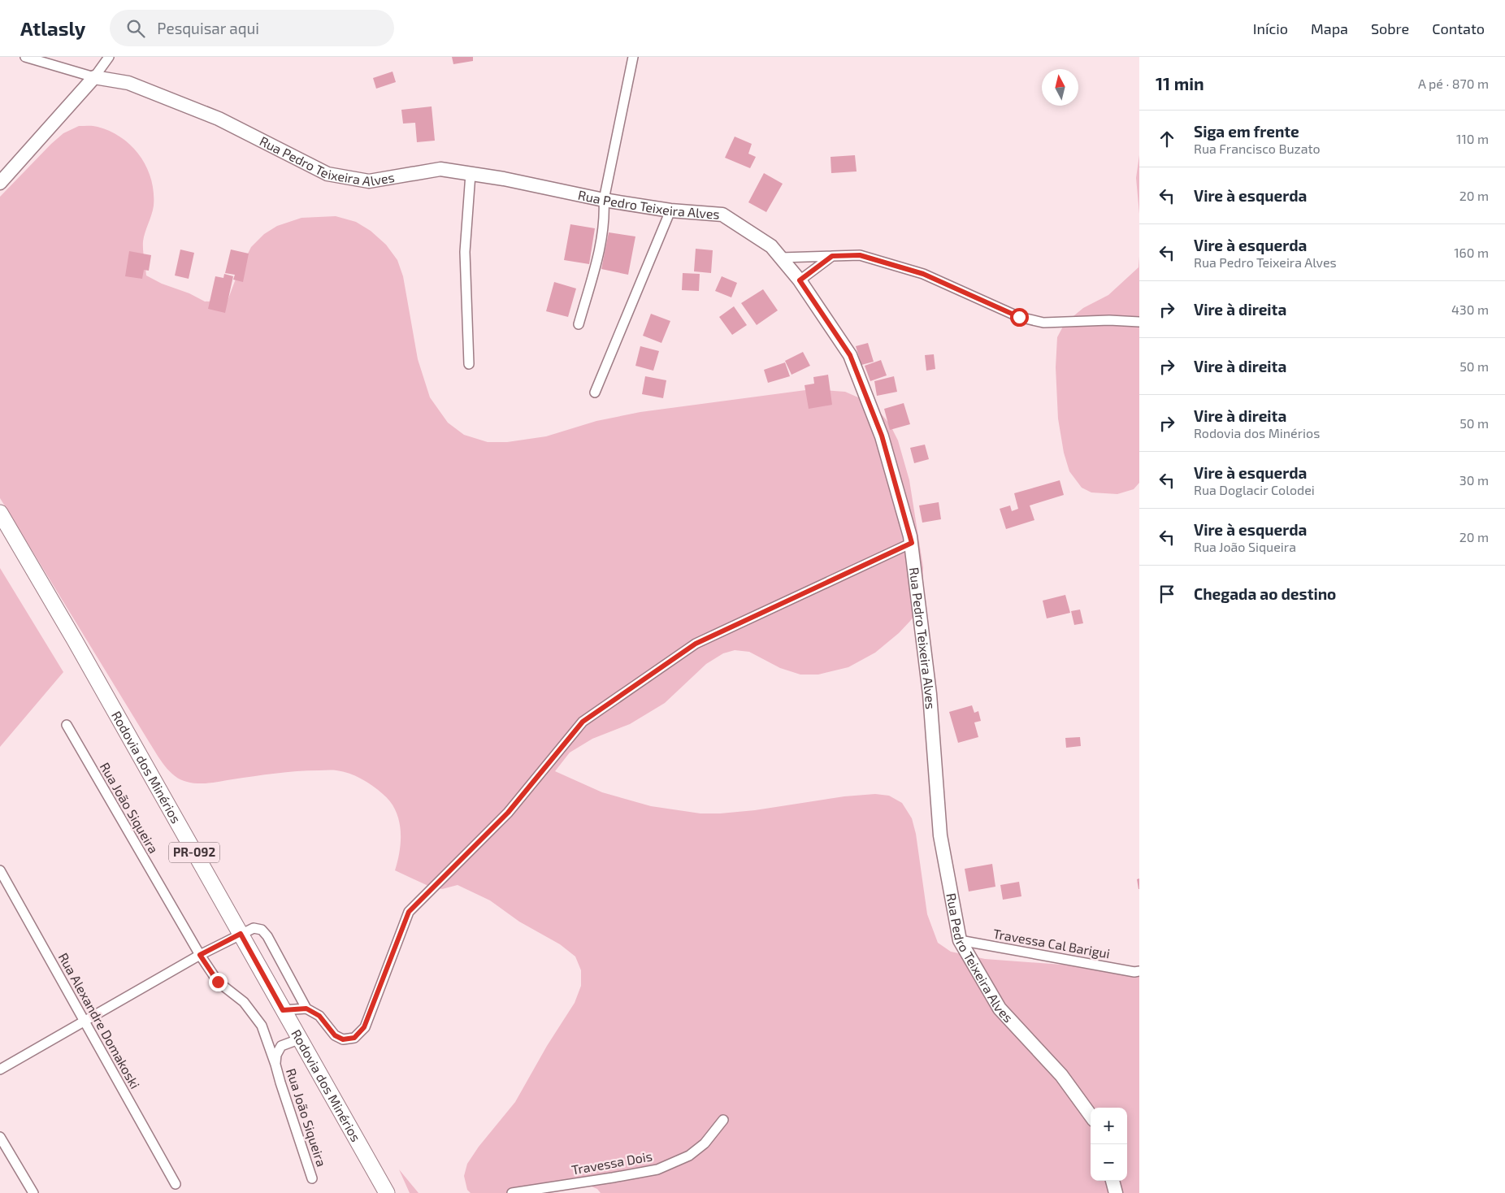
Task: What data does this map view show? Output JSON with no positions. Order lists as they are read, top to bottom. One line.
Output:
{"streets":{"main road":["Rodovia dos Minérios","PR-092"],"street":["Rua Pedro Teixeira Alves","Rua João Siqueira","Travessa Cal Barigui","Rua Alexandre Domakoski","Travessa Dois"]},"crossings":[["Rua Pedro Teixeira Alves","Travessa Cal Barigui"],["Rodovia dos Minérios","Rua João Siqueira"]],"north":"top","page":{"header":"Atlasly","search":"Pesquisar aqui","nav":["Início","Mapa","Sobre","Contato"],"heading":["11 min","A pé · 870 m"],"list":[["Siga em frente","Rua Francisco Buzato","110 m"],["Vire à esquerda","20 m"],["Vire à esquerda","Rua Pedro Teixeira Alves","160 m"],["Vire à direita","430 m"],["Vire à direita","50 m"],["Vire à direita","Rodovia dos Minérios","50 m"],["Vire à esquerda","Rua Doglacir Colodei","30 m"],["Vire à esquerda","Rua João Siqueira","20 m"],"Chegada ao destino"],"map_buttons":["+","−"]}}
